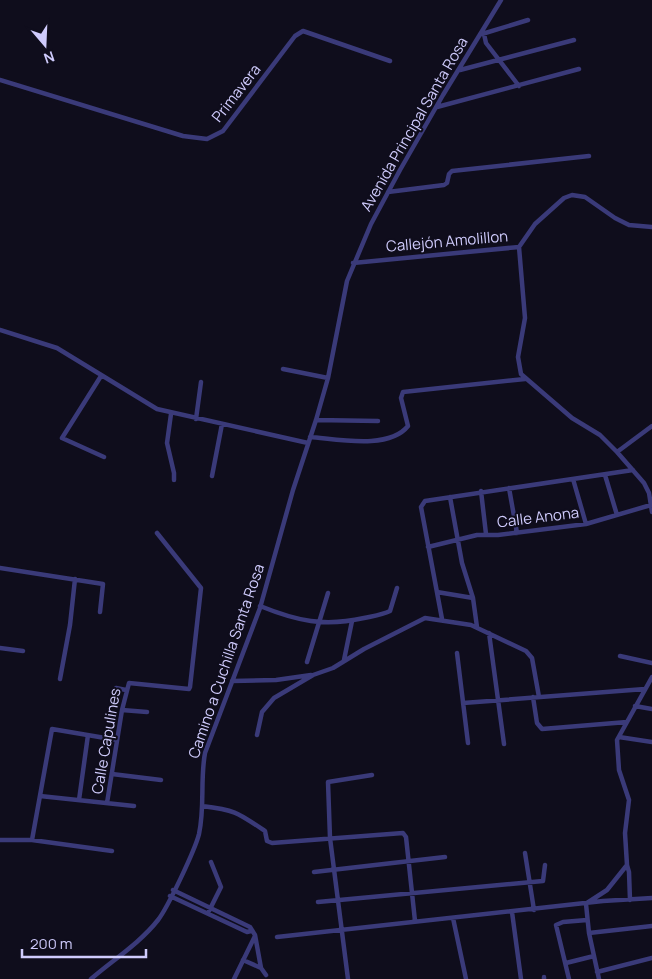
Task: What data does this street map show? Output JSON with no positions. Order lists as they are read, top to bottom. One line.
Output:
{"streets":{"street":["Primavera","Avenida Principal Santa Rosa","Callejón Amolillon","Calle Anona","Camino a Cuchilla Santa Rosa","Calle Capulines"]},"crossings":[["Avenida Principal Santa Rosa","Callejón Amolillon"],["Avenida Principal Santa Rosa","Camino a Cuchilla Santa Rosa"],["Callejón Amolillon","Camino a Cuchilla Santa Rosa"]],"scale_bar":"200 m","north":"bottom"}
